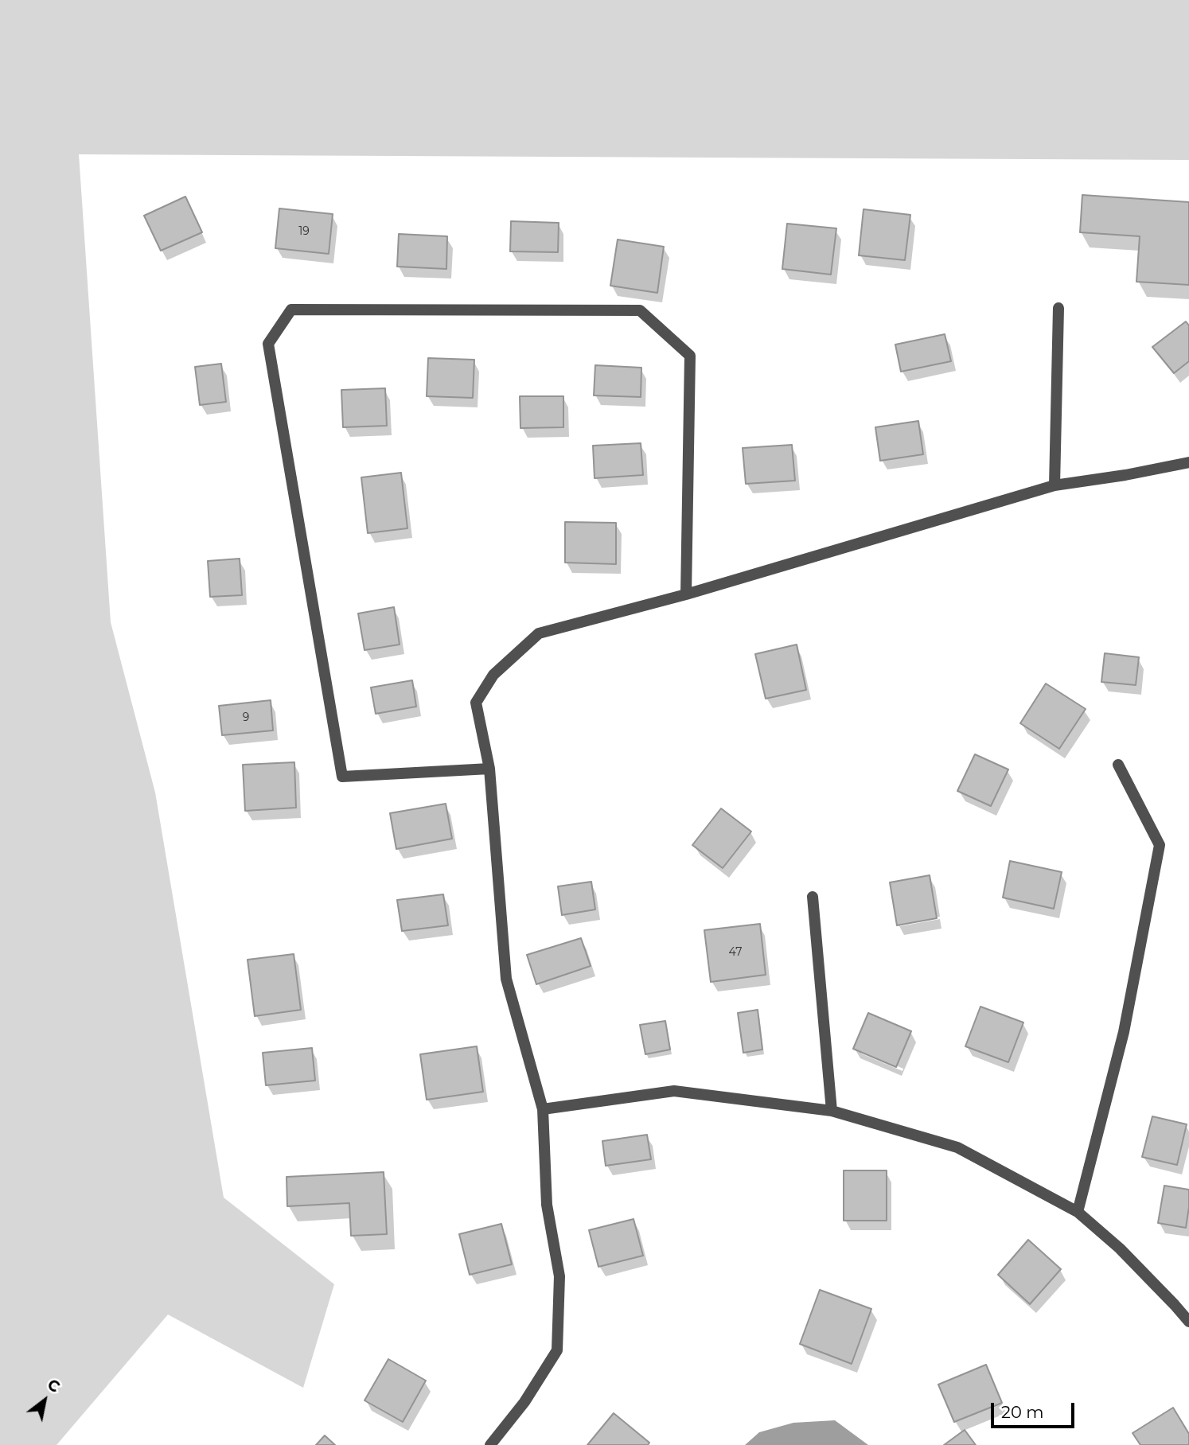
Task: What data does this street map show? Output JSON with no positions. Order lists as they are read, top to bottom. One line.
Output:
{"house_numbers":["19","9","47"],"scale_bar":"20 m","north":"top right"}
